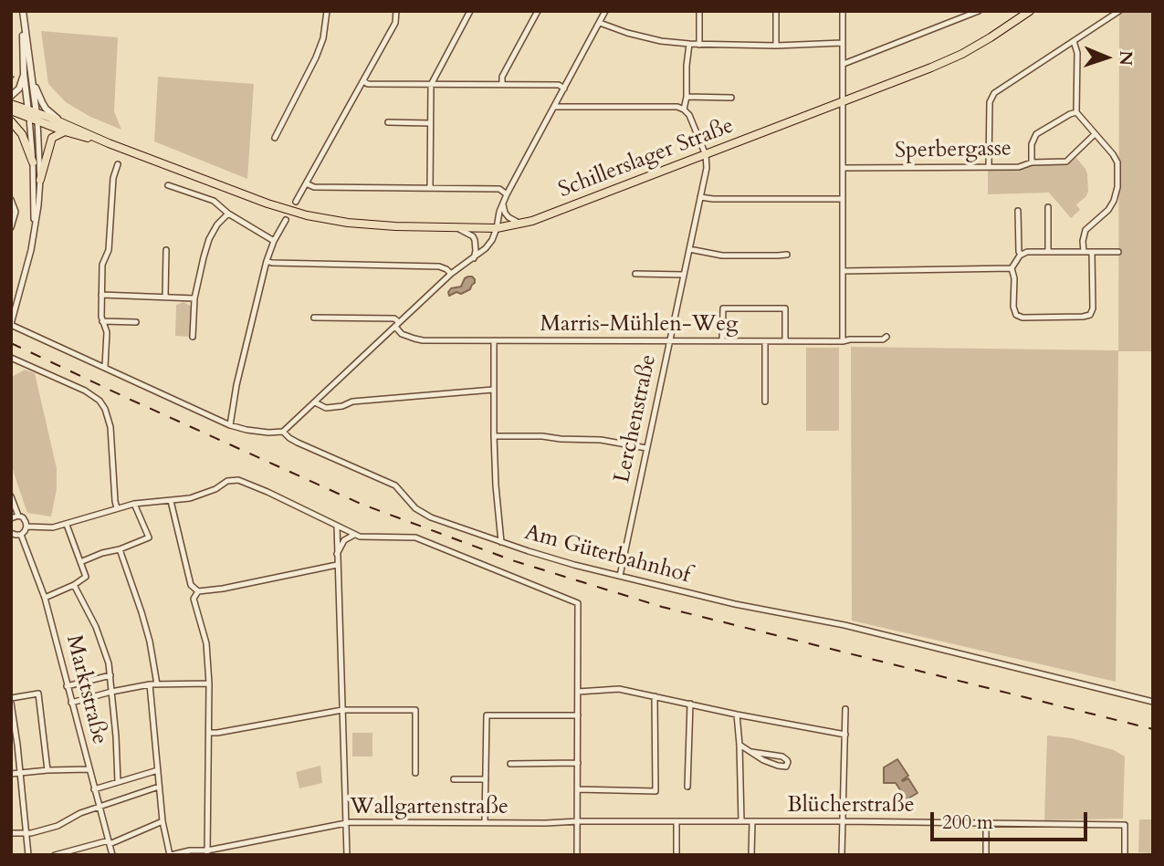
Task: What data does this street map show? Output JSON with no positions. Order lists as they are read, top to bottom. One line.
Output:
{"streets":{"main road":["Schillerslager Straße"],"street":["Sperbergasse","Marris-Mühlen-Weg","Lerchenstraße","Am Güterbahnhof","Marktstraße","Blücherstraße","Wallgartenstraße"]},"crossings":[["Schillerslager Straße","Lerchenstraße"],["Marris-Mühlen-Weg","Lerchenstraße"],["Lerchenstraße","Am Güterbahnhof"],["Blücherstraße","Wallgartenstraße"]],"scale_bar":"200 m","north":"right"}
